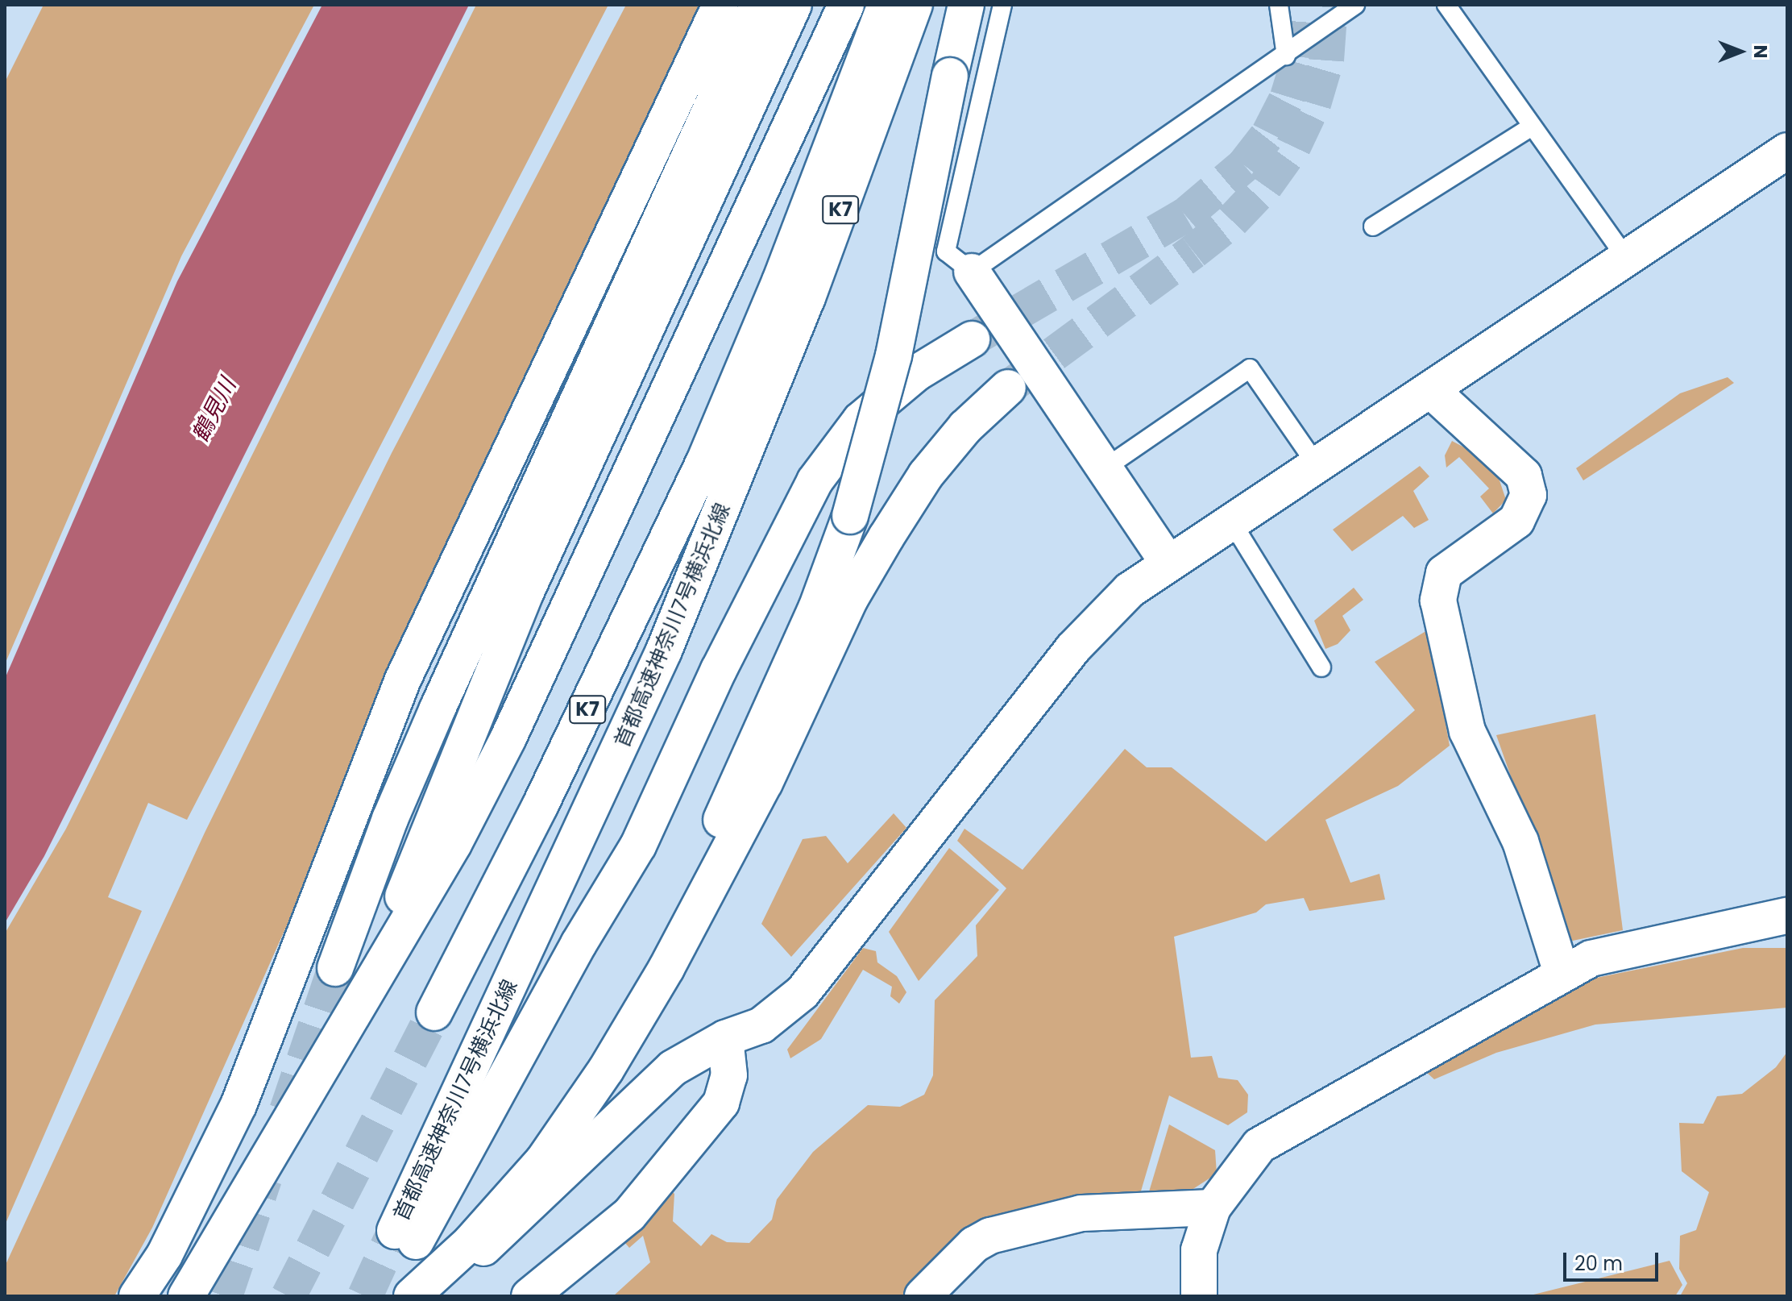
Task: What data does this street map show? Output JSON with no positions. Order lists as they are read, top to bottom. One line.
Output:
{"streets":{"main road":["K7","首都高速神奈川7号横浜北線"]},"water":["鶴見川"],"scale_bar":"20 m","north":"right"}
